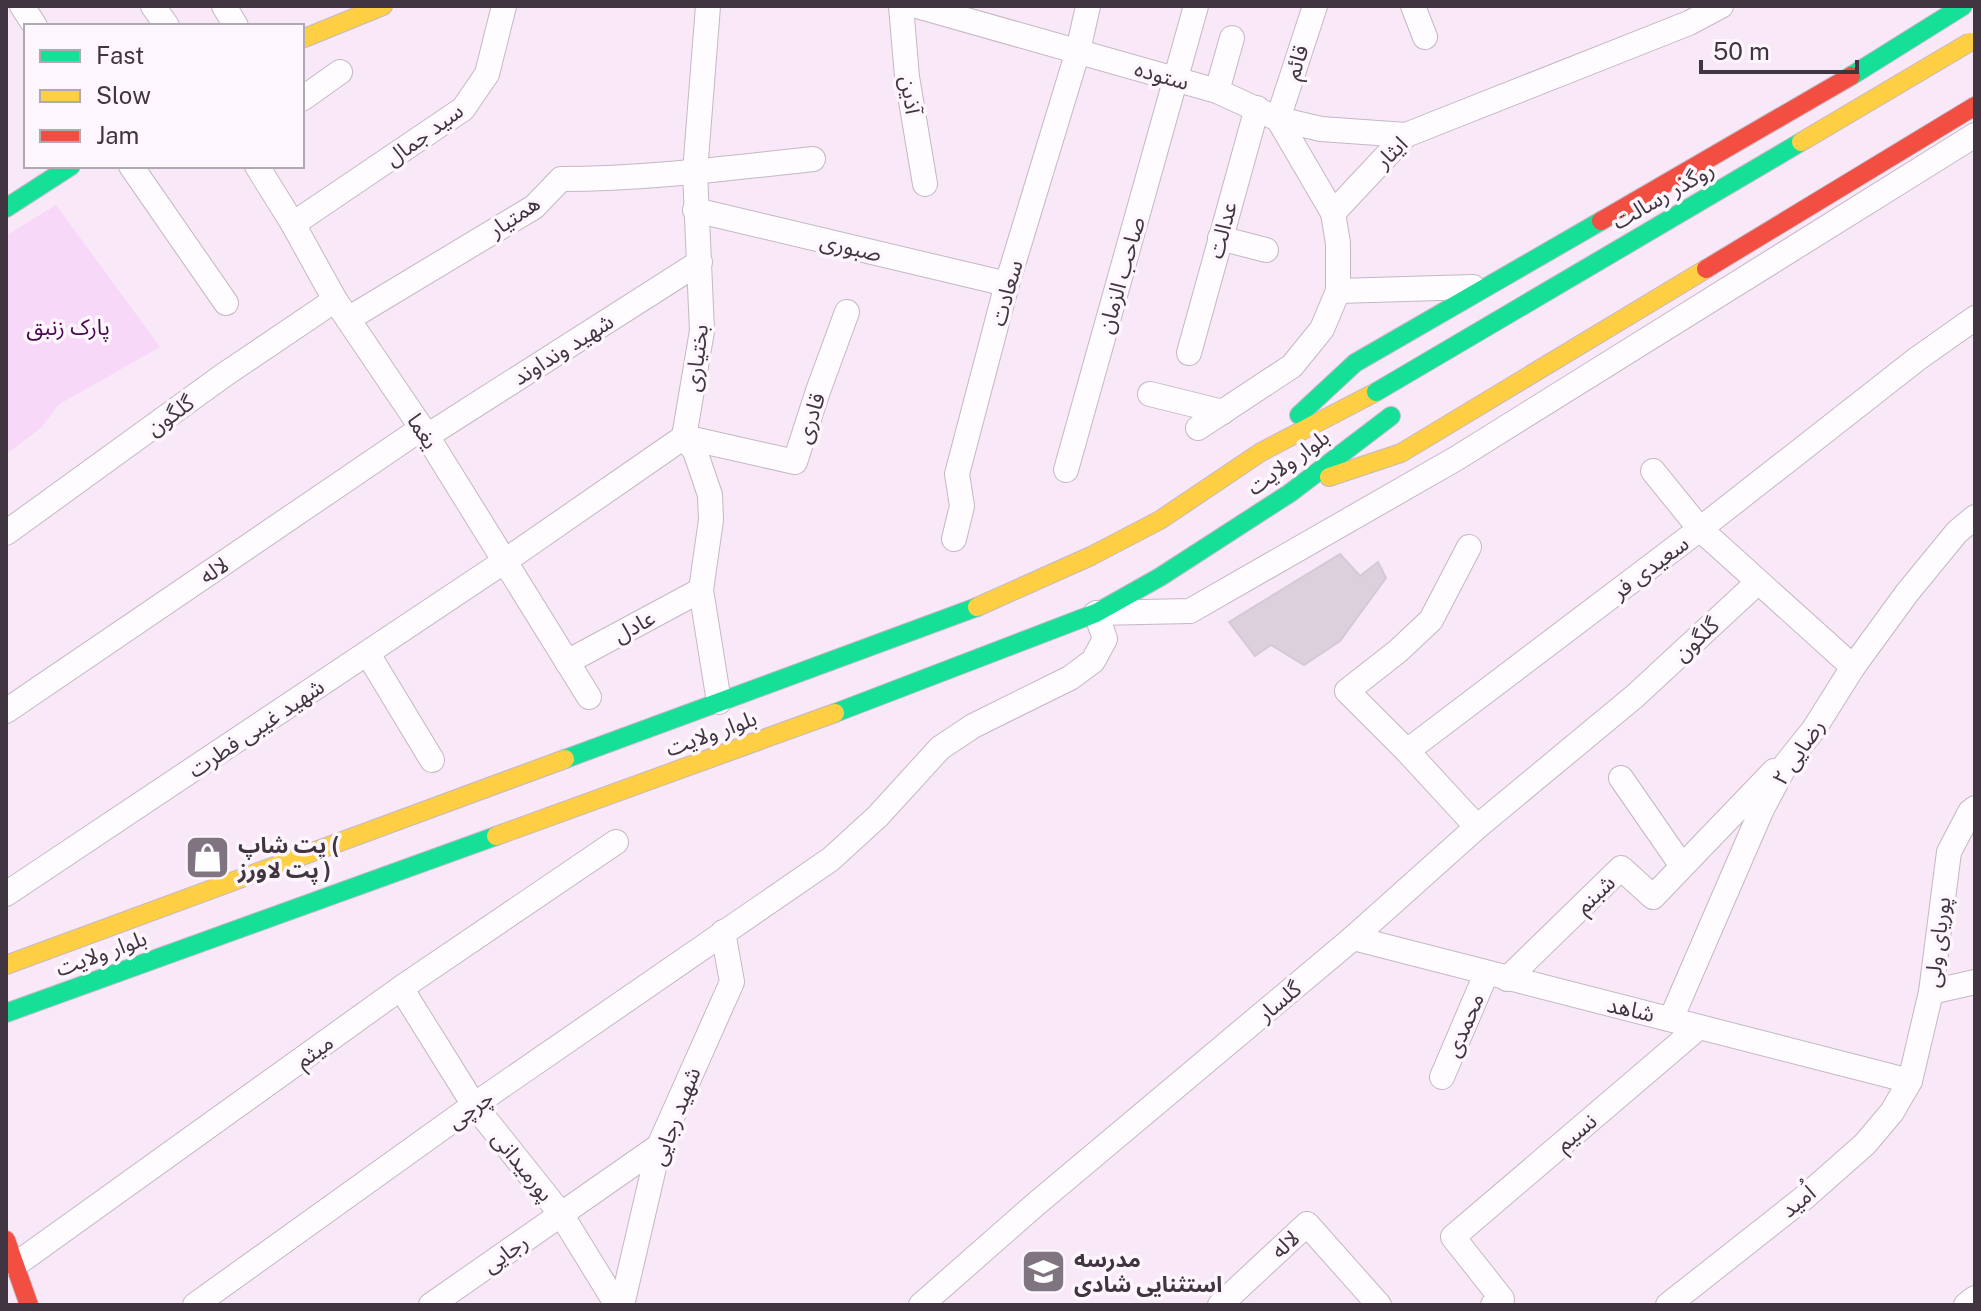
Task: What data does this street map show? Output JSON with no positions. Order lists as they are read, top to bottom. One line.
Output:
{"streets":{"main road":["روگذر رسالت","بلوار ولایت"],"street":["قائم","ستوده","آذین","سید جمال","ایثار","همتیار","عدالت","صبوری","صاحب الزمان","سعادت","شهید ونداوند","بختیاری","گلگون","قادری","یغما","سعیدی فر","لاله","عادل","شهید غیبی فطرت","رضایی ۲","شبنم","پوریای ولی","گلسار","شاهد","محمدی","میثم","چرچی","شهید رجایی","نسیم","پورمیدانی","اُمید","رجایی"]},"crossings":[["قائم","ستوده"],["قائم","عدالت"],["ستوده","ایثار"],["ستوده","عدالت"],["ستوده","صاحب الزمان"],["ستوده","سعادت"],["سید جمال","یغما"],["روگذر رسالت","بلوار ولایت"],["همتیار","بختیاری"],["همتیار","گلگون"],["همتیار","یغما"],["صبوری","سعادت"],["صبوری","بختیاری"],["شهید ونداوند","بختیاری"],["شهید ونداوند","یغما"],["شهید ونداوند","لاله"],["بختیاری","قادری"],["بختیاری","شهید غیبی فطرت"],["گلگون","یغما"],["گلگون","گلسار"],["قادری","شهید غیبی فطرت"],["یغما","لاله"],["یغما","عادل"],["یغما","شهید غیبی فطرت"],["بلوار ولایت","چرچی"],["رضایی ۲","شبنم"],["رضایی ۲","شاهد"],["شبنم","شاهد"],["شبنم","محمدی"],["پوریای ولی","شاهد"],["پوریای ولی","اُمید"],["گلسار","شاهد"],["شاهد","محمدی"],["شاهد","نسیم"],["شاهد","اُمید"],["میثم","پورمیدانی"],["چرچی","شهید رجایی"],["چرچی","پورمیدانی"],["شهید رجایی","پورمیدانی"],["شهید رجایی","رجایی"],["پورمیدانی","رجایی"]],"parks":["پارک زنبق"],"places":{"shop":["پت شاپ ( پت لاورز )"],"school or university":["مدرسه استثنایی شادی"]},"legend":["Fast","Slow","Jam"],"scale_bar":"50 m"}
